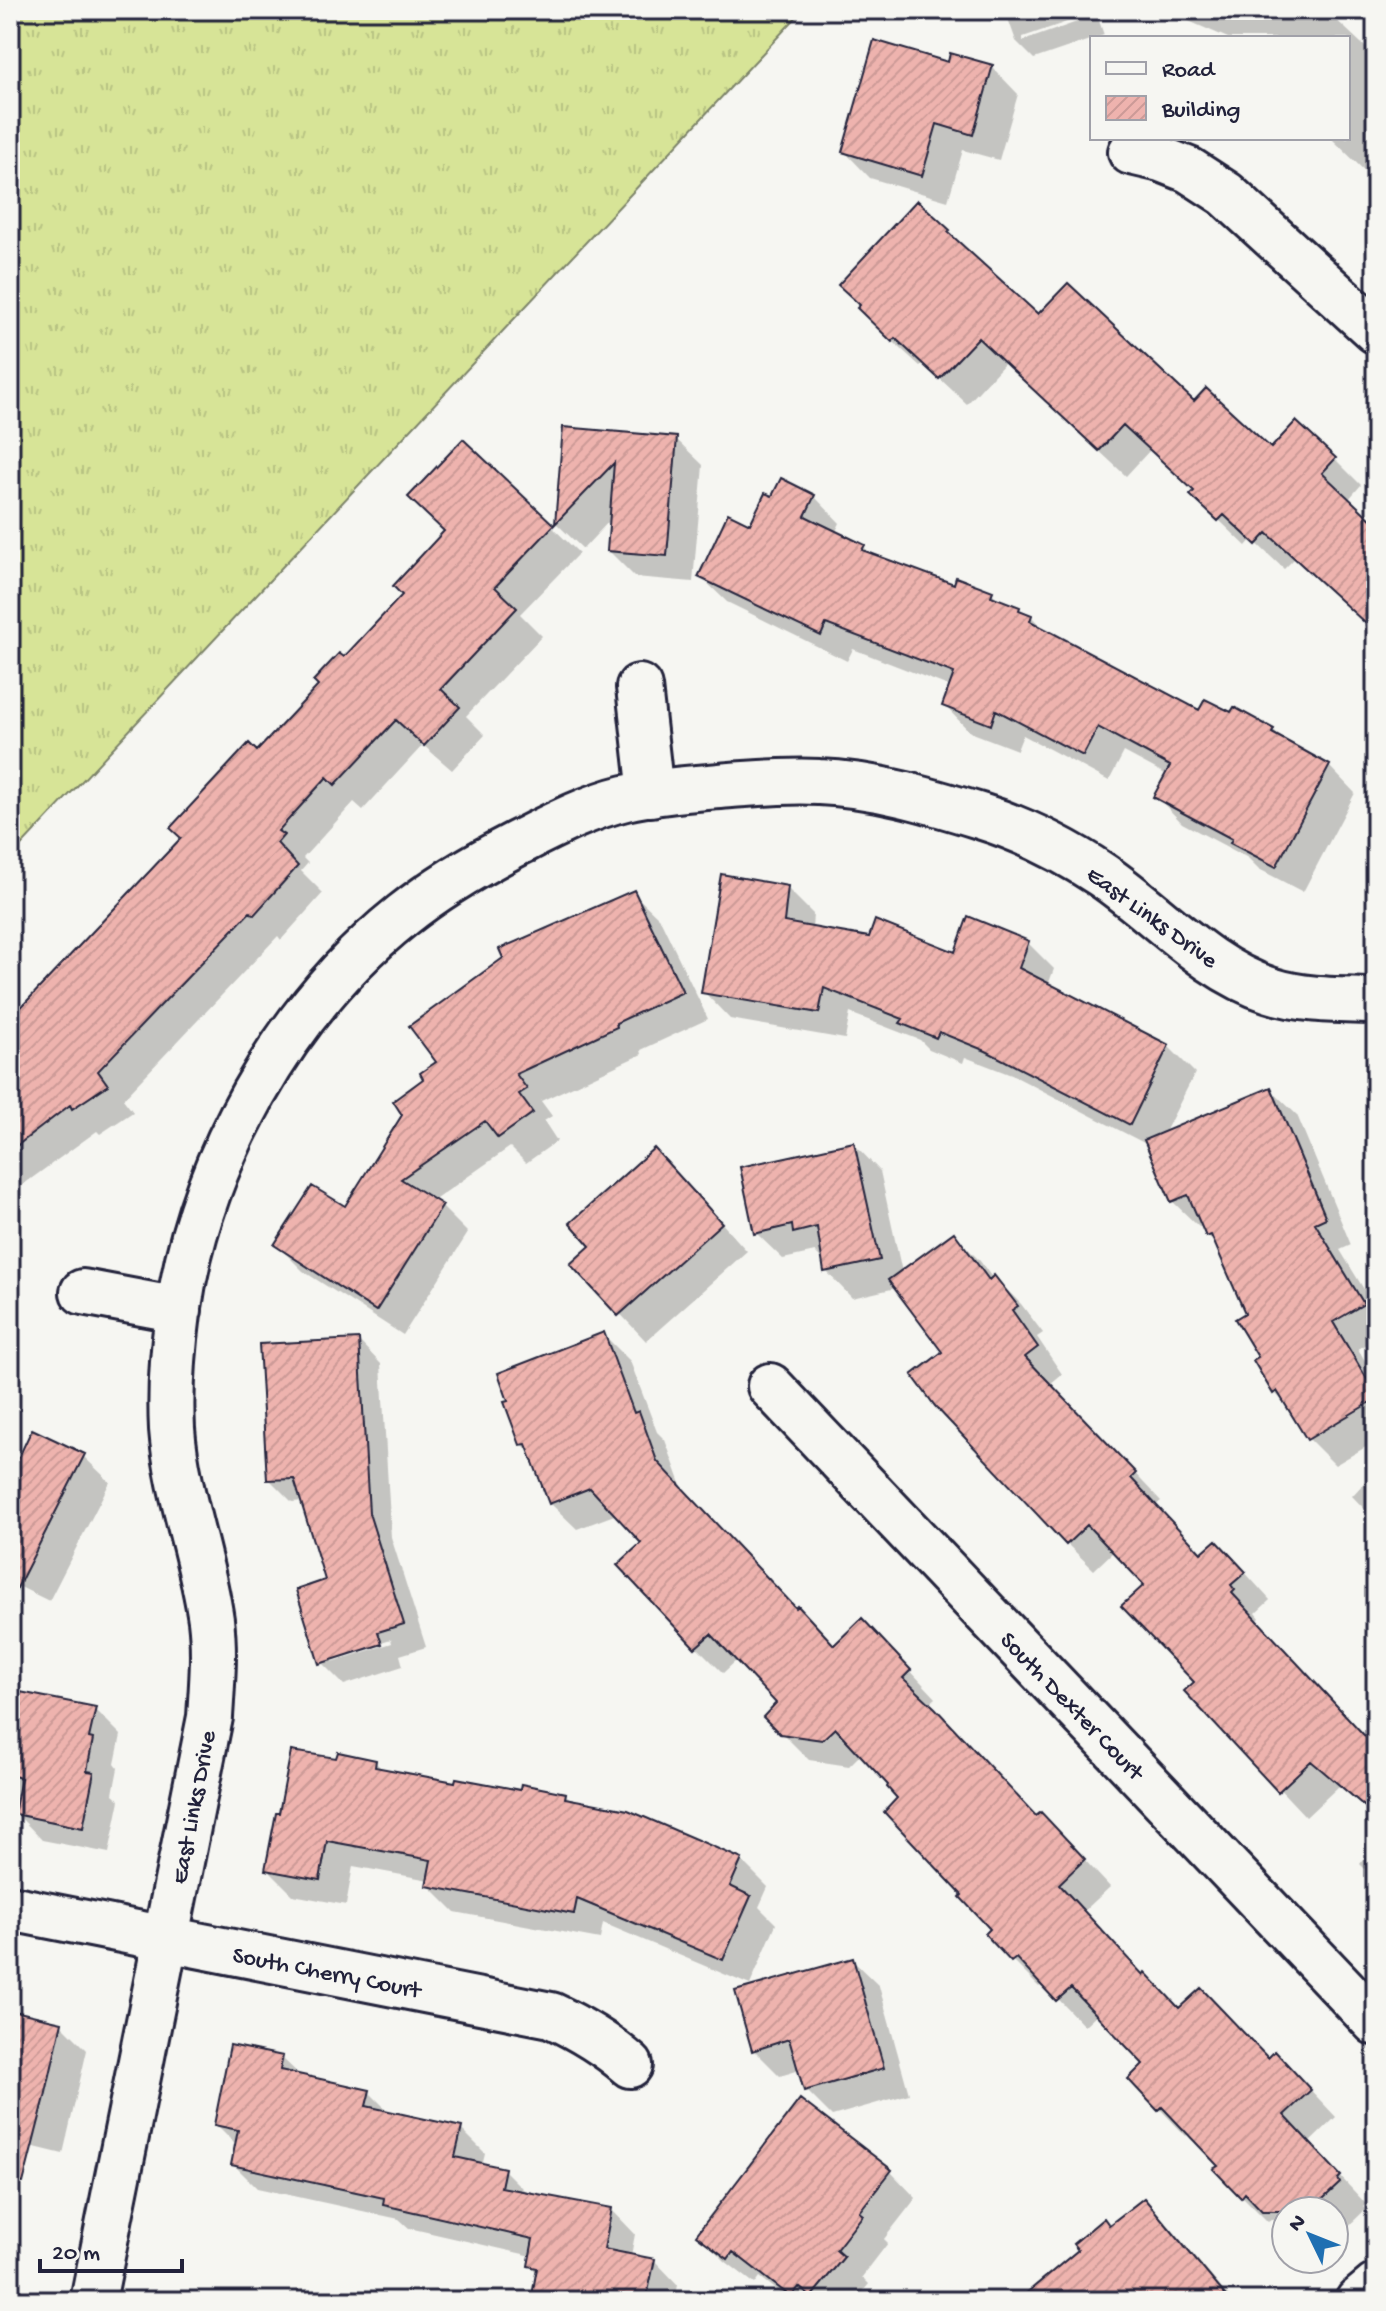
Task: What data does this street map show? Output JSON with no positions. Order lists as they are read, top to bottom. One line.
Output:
{"streets":{"street":["East Links Drive","South Dexter Court","South Cherry Court"]},"crossings":[["East Links Drive","South Cherry Court"]],"legend":["Road","Building"],"scale_bar":"20 m","north":"top left"}
